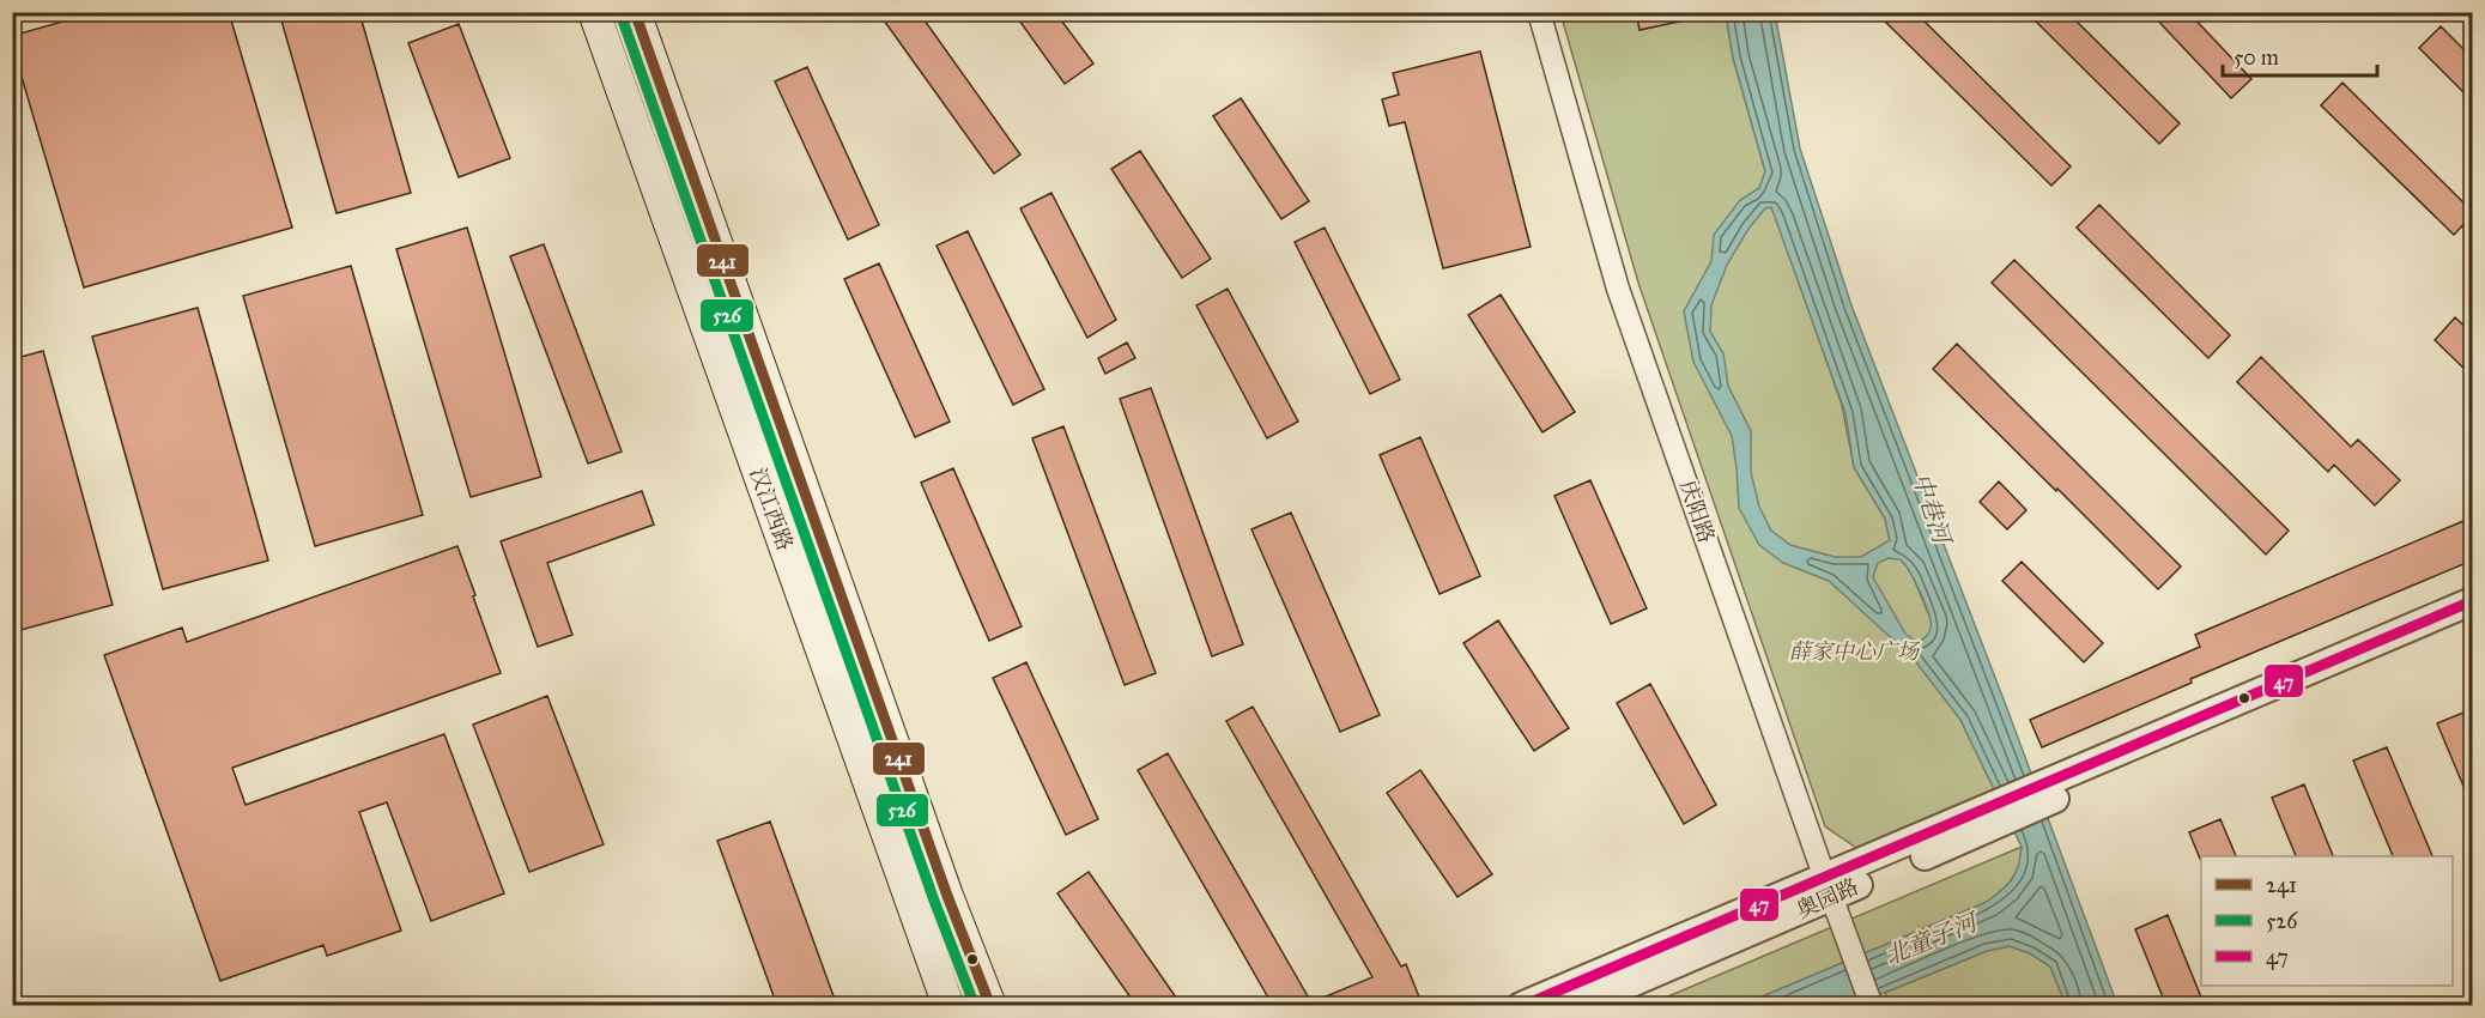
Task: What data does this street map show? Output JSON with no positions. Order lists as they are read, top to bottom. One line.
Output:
{"streets":{"main road":["汉江西路"],"street":["庆阳路","奥园路"]},"crossings":[["庆阳路","奥园路"]],"water":["中巷河","北童子河"],"parks":["薛家中心广场"],"lines":["transit line 241","transit line 526","transit line 47"],"legend":["241","526","47"],"scale_bar":"50 m"}
